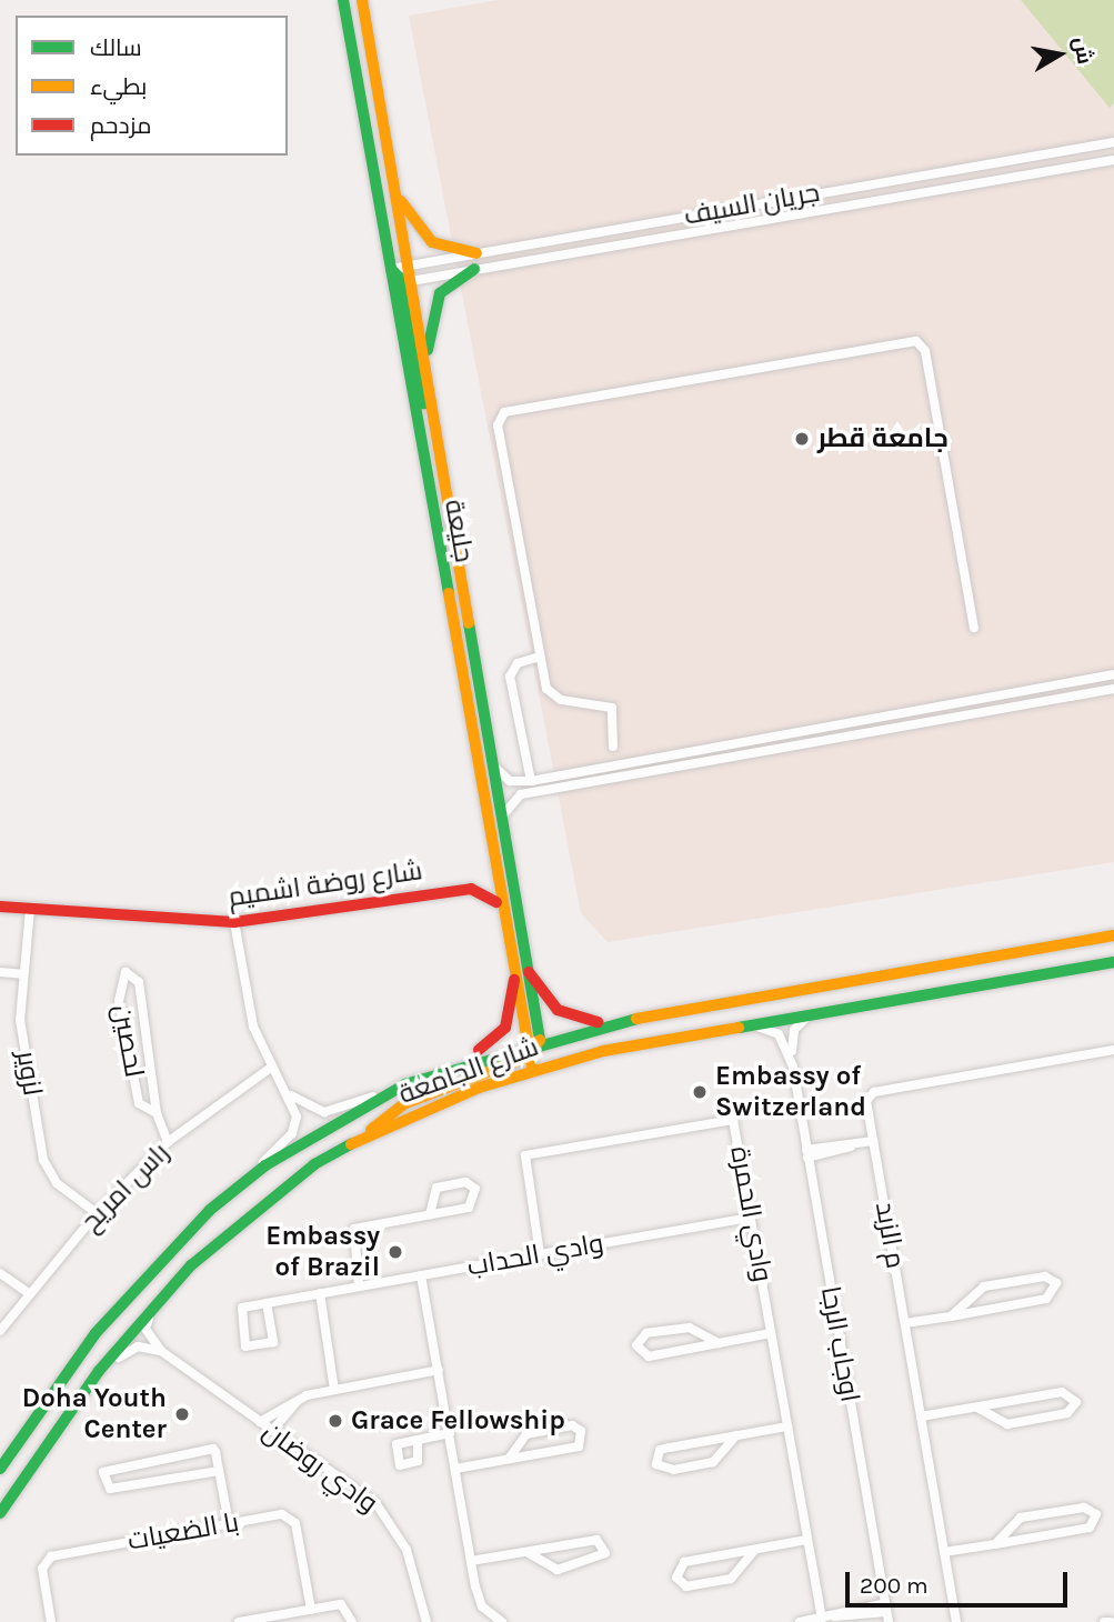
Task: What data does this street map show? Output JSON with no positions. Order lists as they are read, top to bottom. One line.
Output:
{"streets":{"main road":["جليعة","شارع روضة اشميم","شارع الجامعة"],"street":["جريان السيف","لحصين","لزوير","راس امريح","وادي الحمرة","م الزبد","وادي الحداب","اوجاب الرجا","وادي روضان","با الضعيات"]},"crossings":[["جريان السيف","جليعة"],["جليعة","شارع الجامعة"],["شارع روضة اشميم","لزوير"],["لحصين","راس امريح"],["شارع الجامعة","اوجاب الرجا"],["لزوير","راس امريح"],["وادي الحمرة","وادي الحداب"]],"places":["جامعة قطر","Embassy of Switzerland","Embassy of Brazil","Doha Youth Center","Grace Fellowship"],"legend":["سالك","بطيء","مزدحم"],"scale_bar":"200 m","north":"right"}
